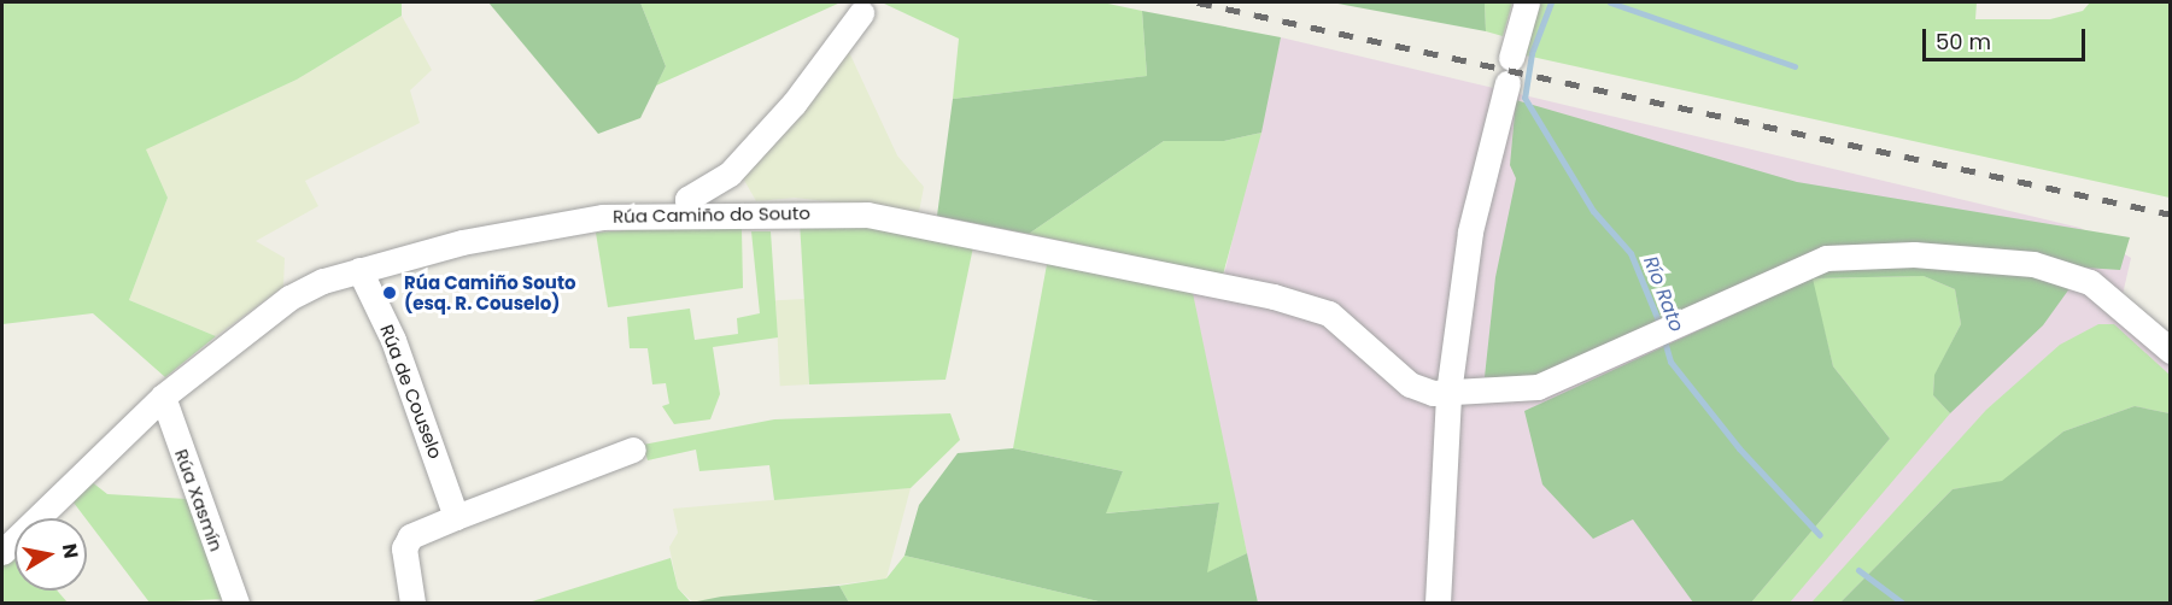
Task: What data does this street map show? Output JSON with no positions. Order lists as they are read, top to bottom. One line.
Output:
{"streets":{"street":["Rúa Camiño do Souto","Rúa de Couselo","Rúa Xasmín"]},"crossings":[["Rúa Camiño do Souto","Rúa de Couselo"],["Rúa Camiño do Souto","Rúa Xasmín"]],"water":["Río Rato"],"places":["Rúa Camiño Souto (esq. R. Couselo)"],"scale_bar":"50 m","north":"right"}
